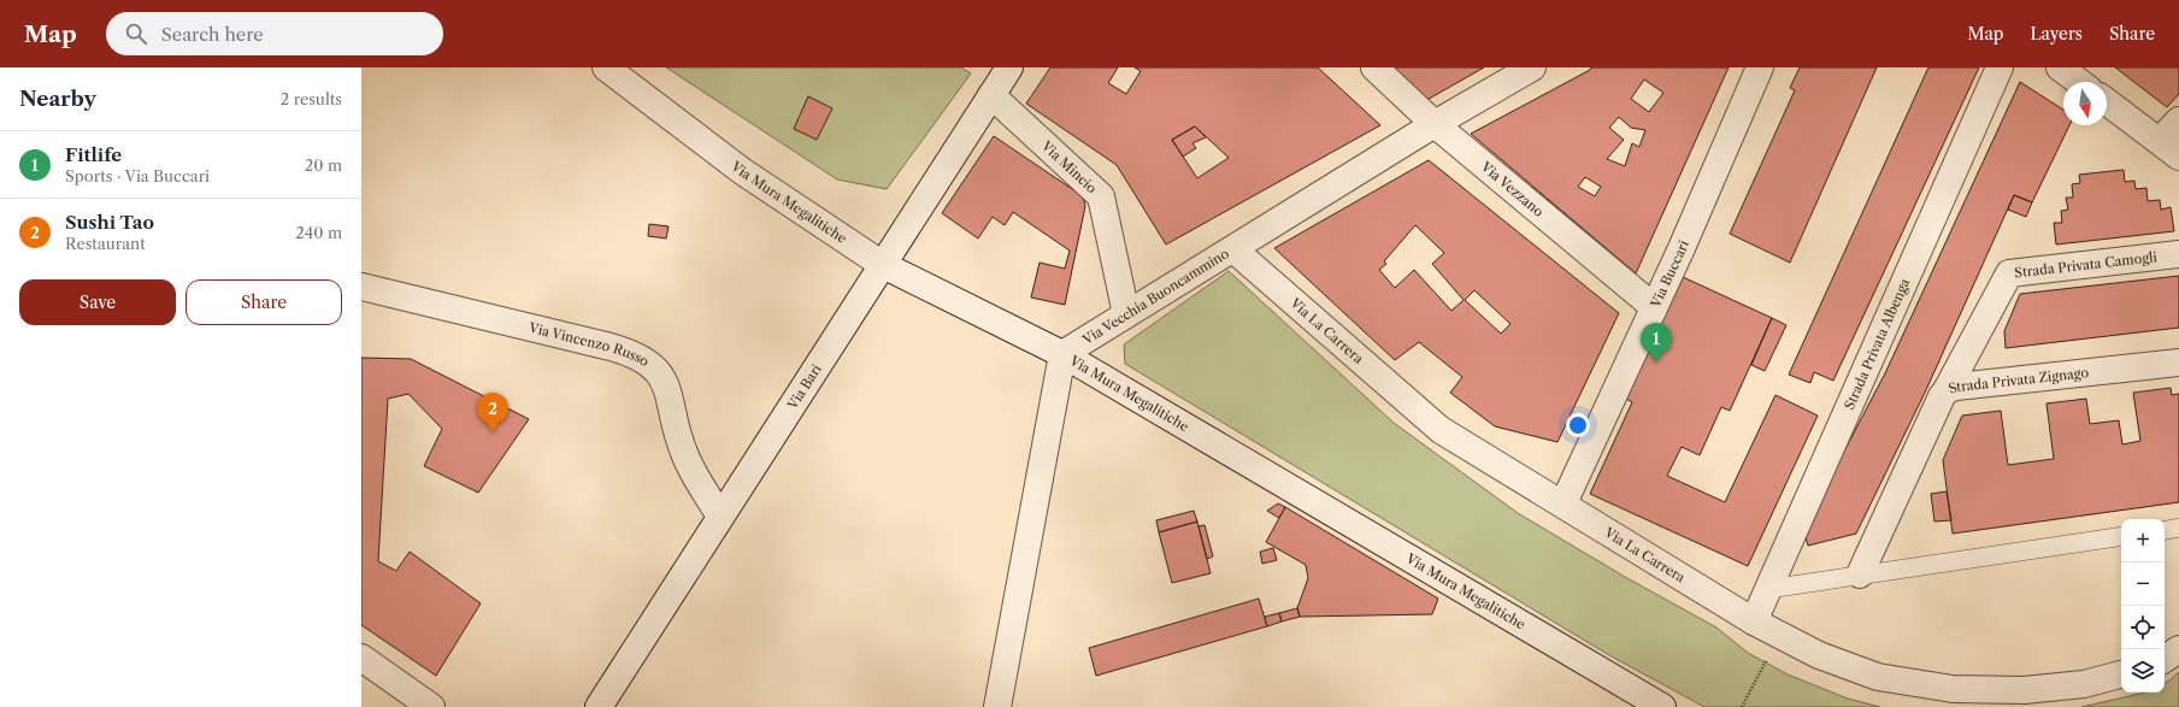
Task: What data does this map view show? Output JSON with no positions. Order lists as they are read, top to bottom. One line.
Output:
{"streets":{"street":["Via Mincio","Via Vezzano","Via Mura Megalitiche","Strada Privata Camogli","Via Buccari","Via Vecchia Buoncammino","Via La Carrera","Strada Privata Albenga","Via Vincenzo Russo","Strada Privata Zignago","Via Bari"]},"crossings":[["Via Mincio","Via Vecchia Buoncammino"],["Via Mincio","Via Bari"],["Via Vezzano","Via Buccari"],["Via Vezzano","Via Vecchia Buoncammino"],["Via Mura Megalitiche","Via Vecchia Buoncammino"],["Via Mura Megalitiche","Via Bari"],["Strada Privata Camogli","Strada Privata Zignago"],["Via Buccari","Via La Carrera"],["Via Vecchia Buoncammino","Via La Carrera"],["Via La Carrera","Strada Privata Albenga"],["Via Vincenzo Russo","Via Bari"]],"north":"bottom","page":{"header":"Map","search":"Search here","nav":["Map","Layers","Share"],"heading":["Nearby","2 results"],"list":[{"mark":"1","name":"Fitlife","note":"Sports · Via Buccari","value":"20 m"},{"mark":"2","name":"Sushi Tao","note":"Restaurant","value":"240 m"}],"buttons":["Save","Share"],"pins":["1","2"],"map_buttons":["+","−"]}}
